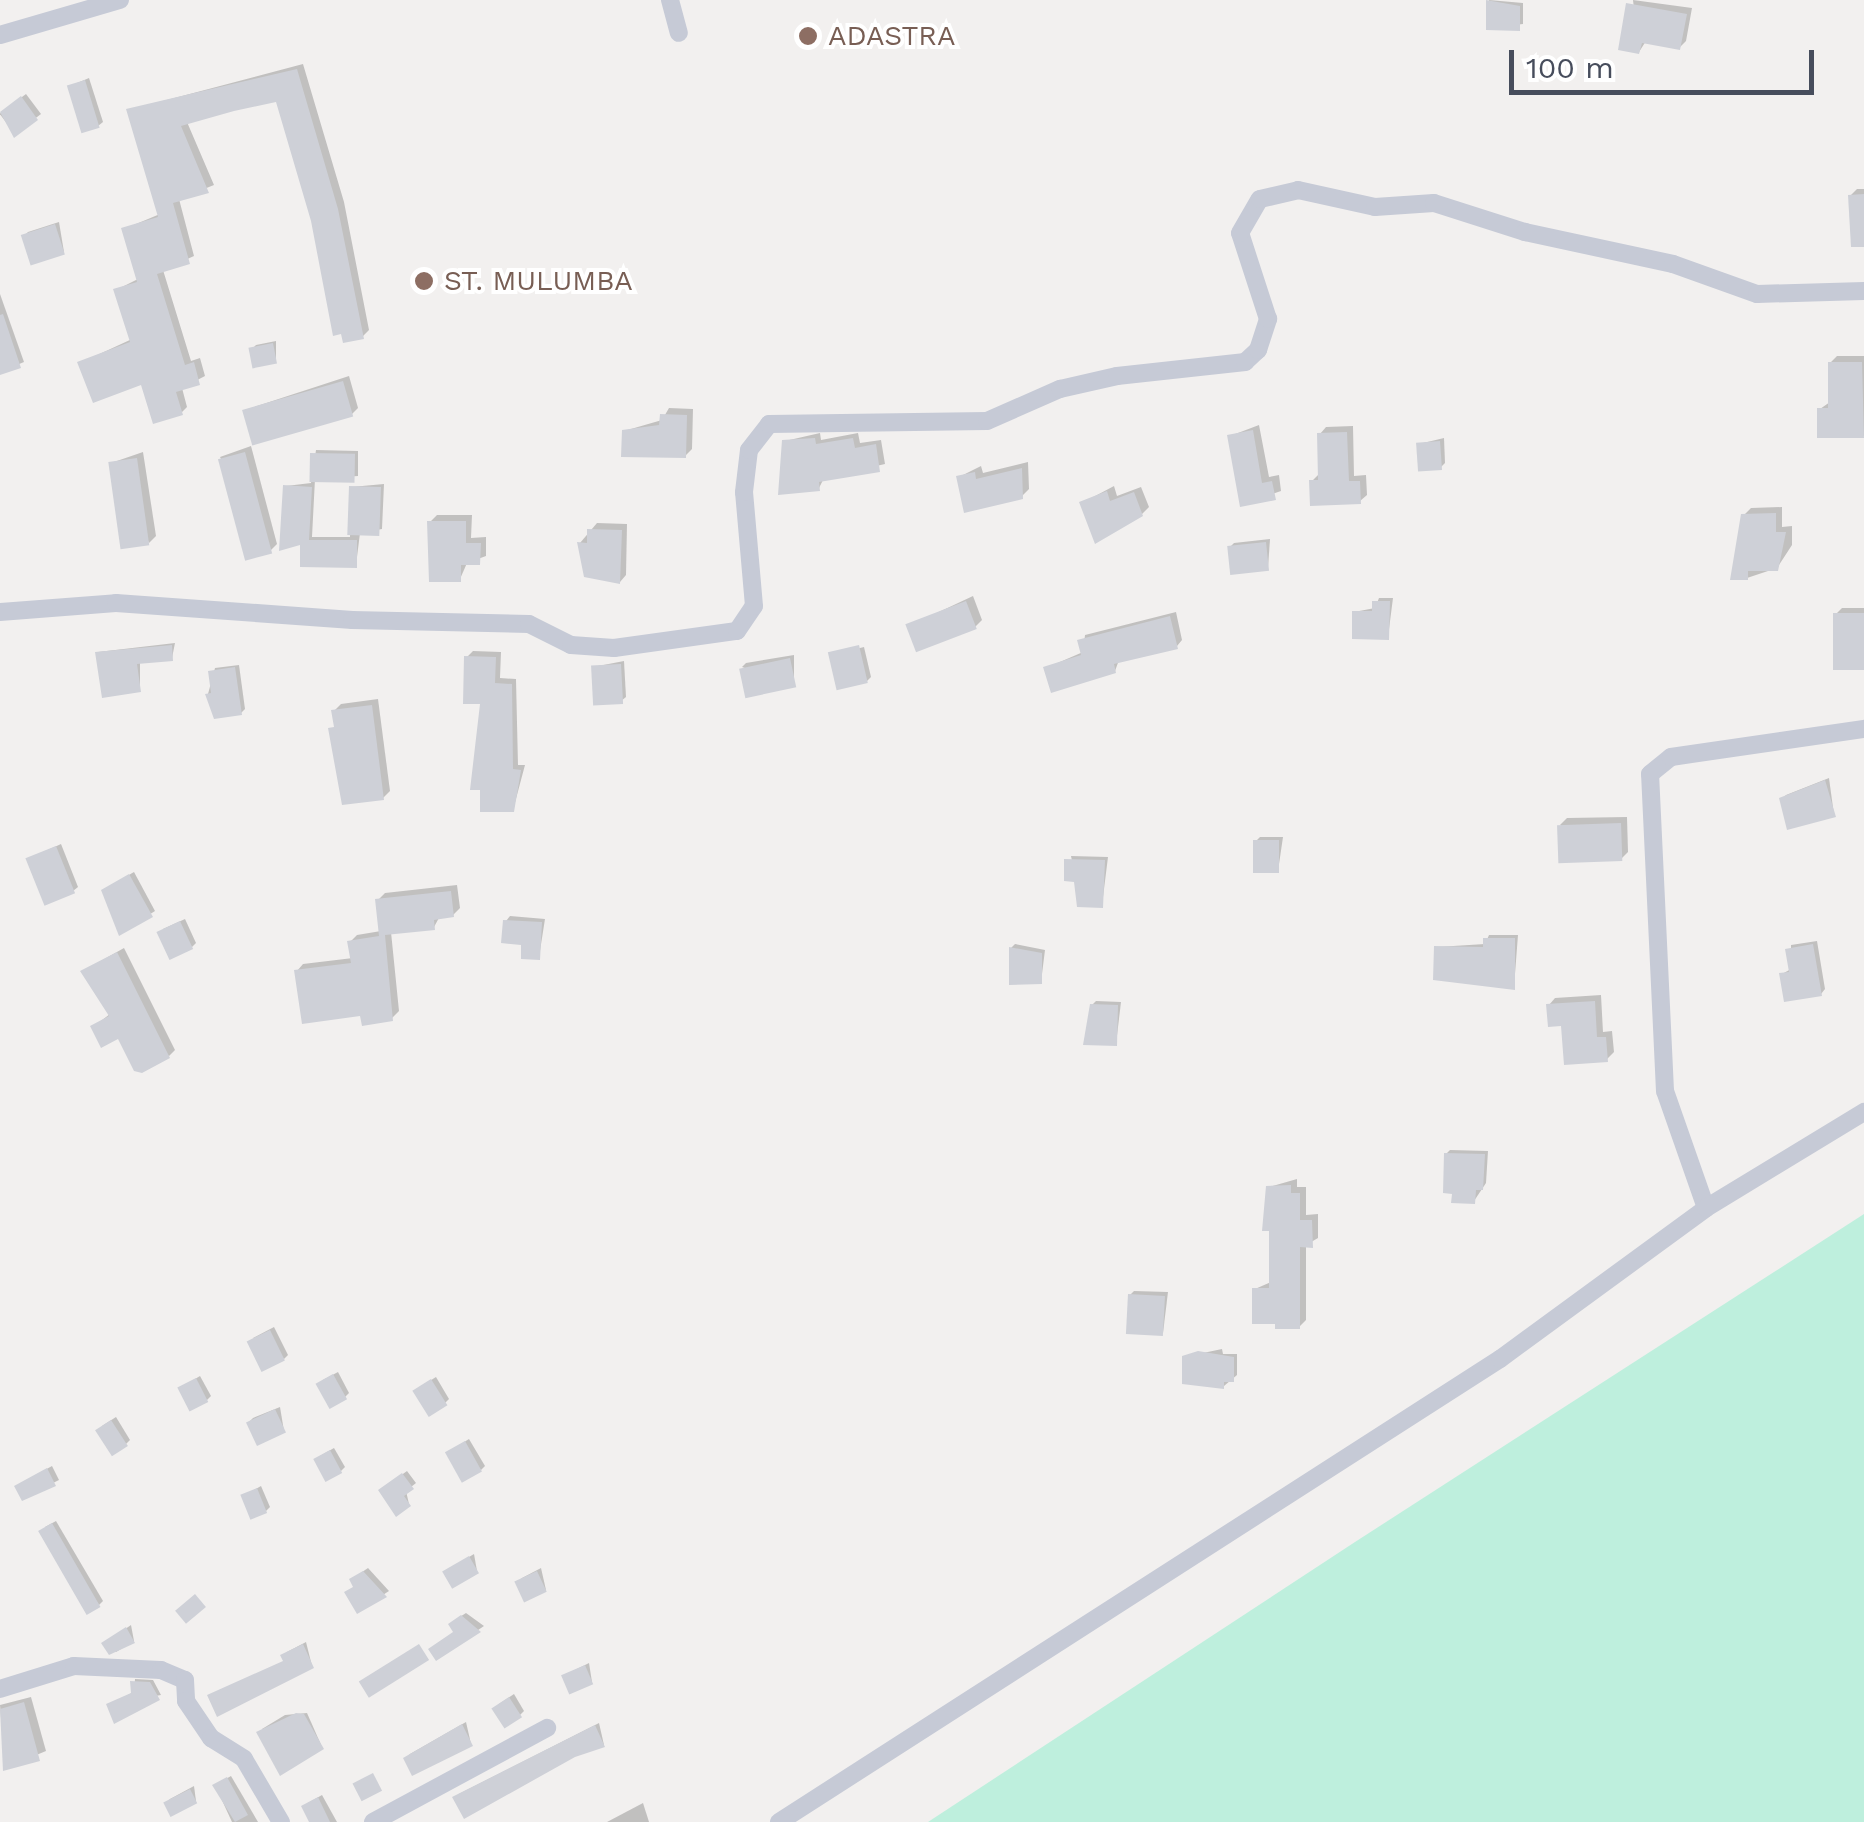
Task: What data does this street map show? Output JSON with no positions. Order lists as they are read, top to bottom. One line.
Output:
{"places":["ADASTRA","ST. MULUMBA"],"scale_bar":"100 m"}
